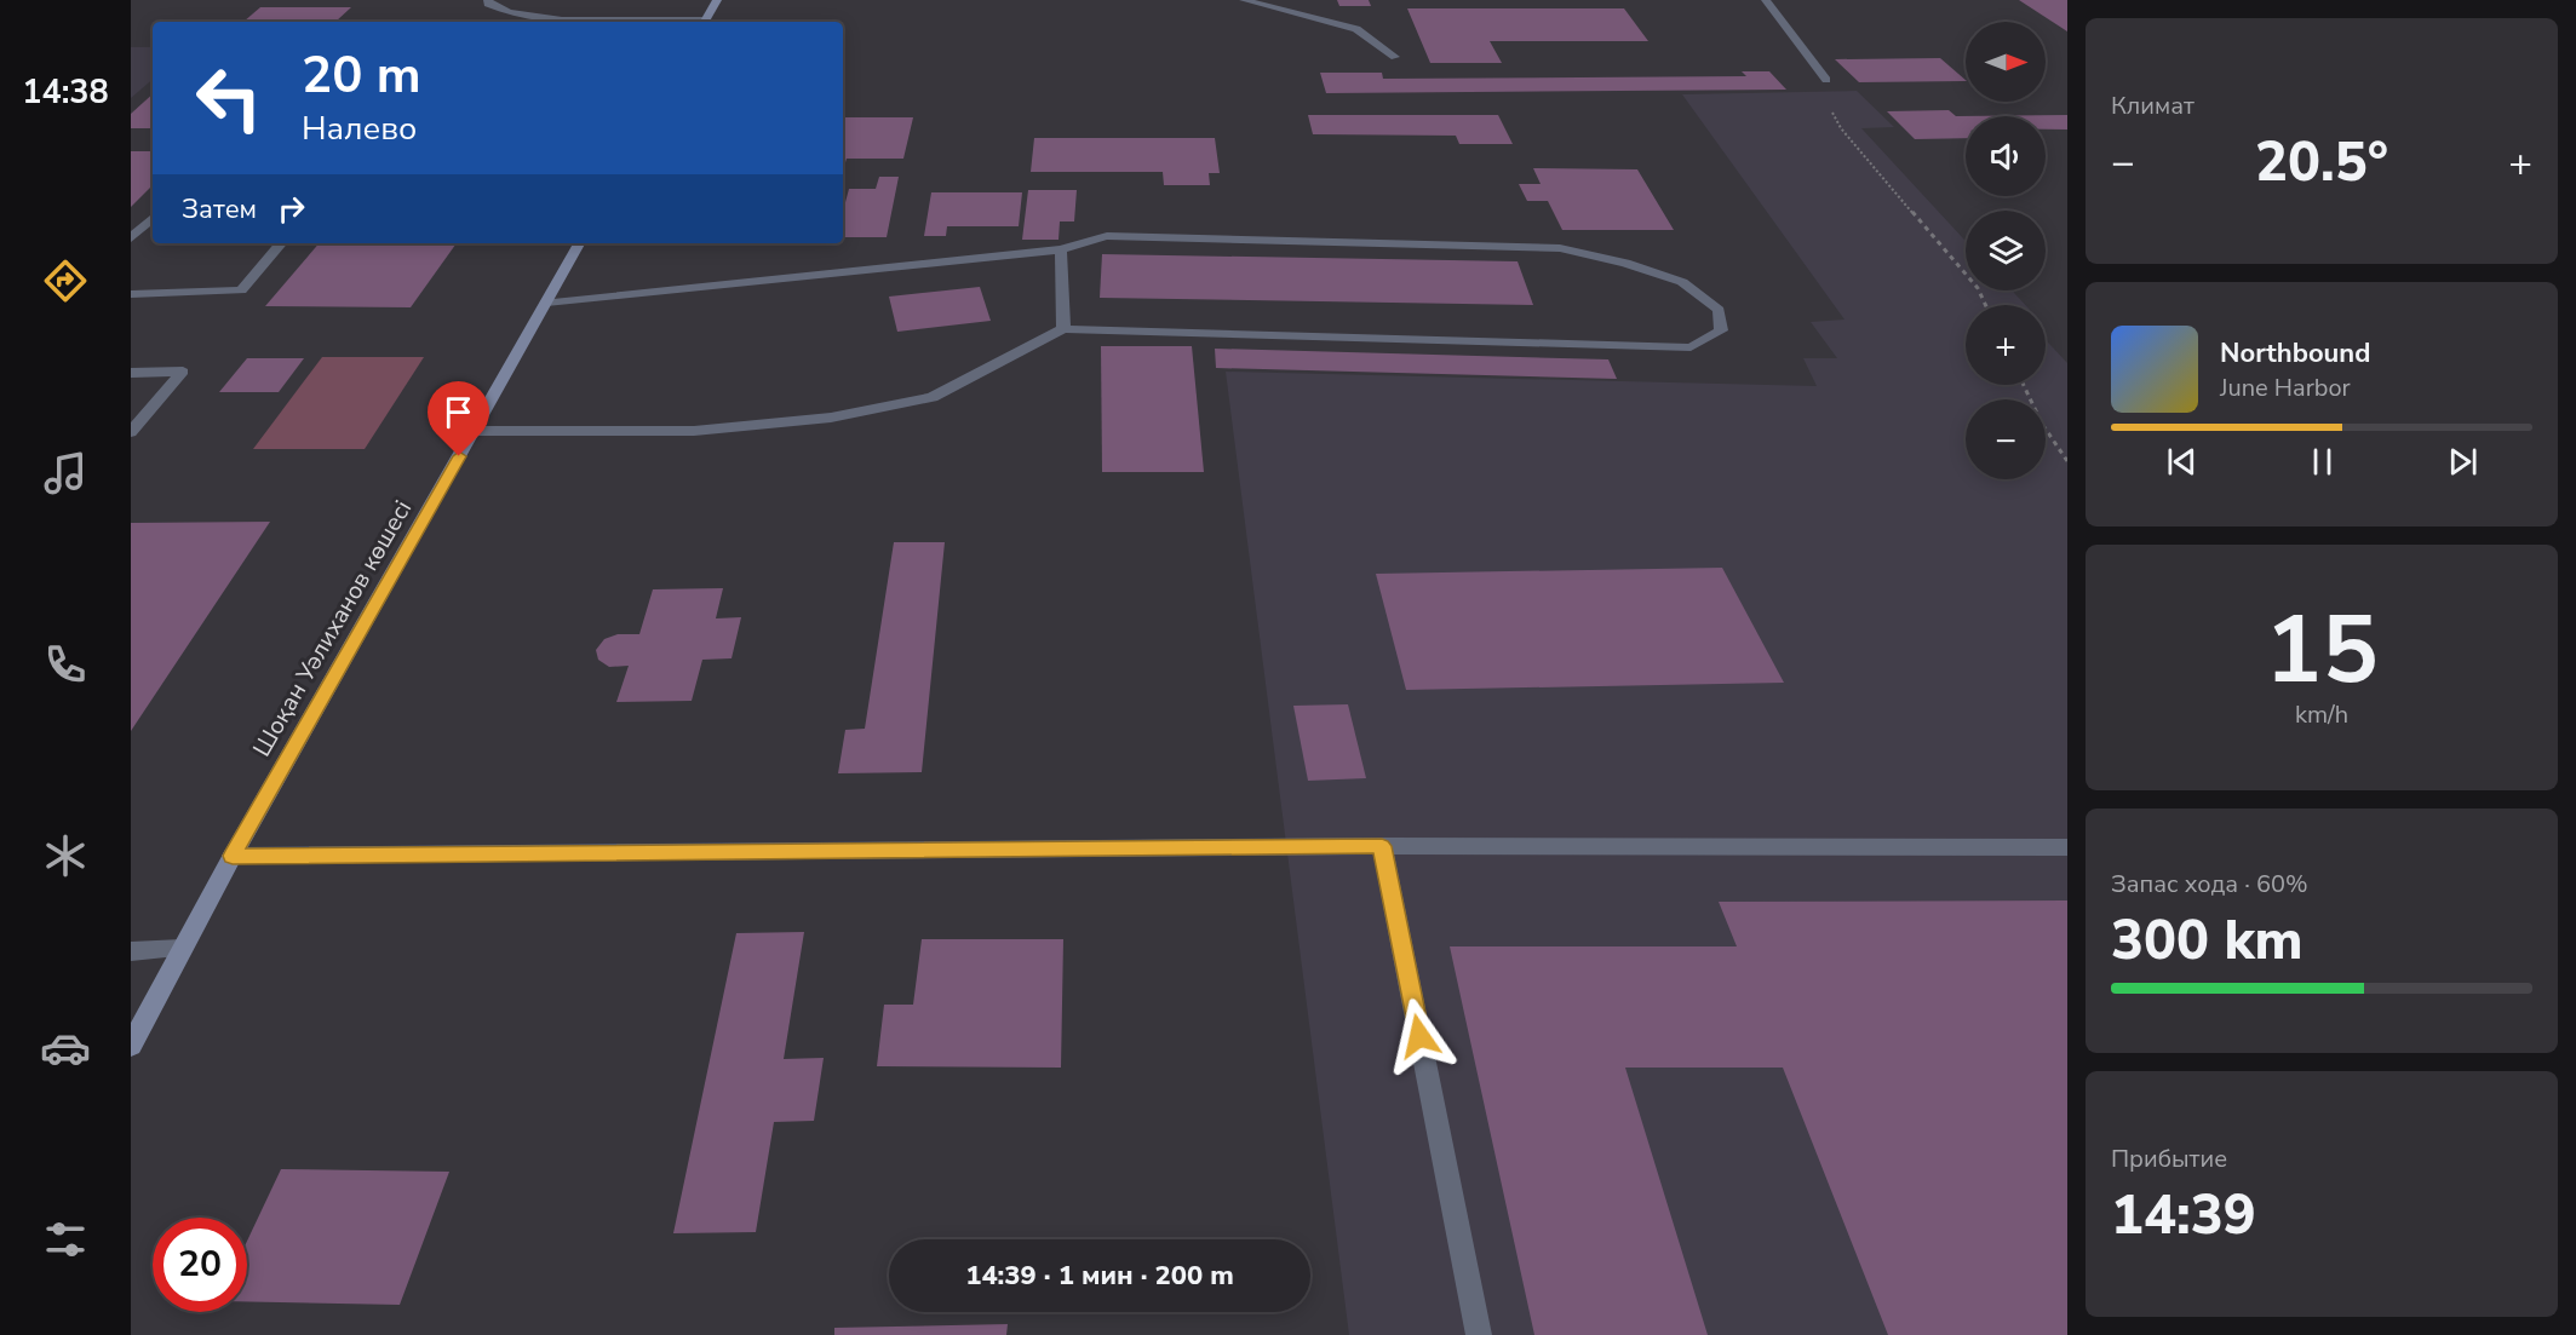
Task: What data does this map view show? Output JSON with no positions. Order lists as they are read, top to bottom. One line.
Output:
{"streets":{"main road":["Шоқан Уәлиханов көшесі"]},"north":"right","page":{"tabs":"14:38","tile":["Климат",["15","km/h"],["Запас хода · 60%","300 km"],["Прибытие","14:39"]],"map_buttons":["+","−"],"turn":["20 m","Налево"],"heat":["−","20.5°","+"],"then":"Затем","song":["Northbound","June Harbor"],"limit":"20","trip":"14:39 · 1 мин · 200 m"}}
